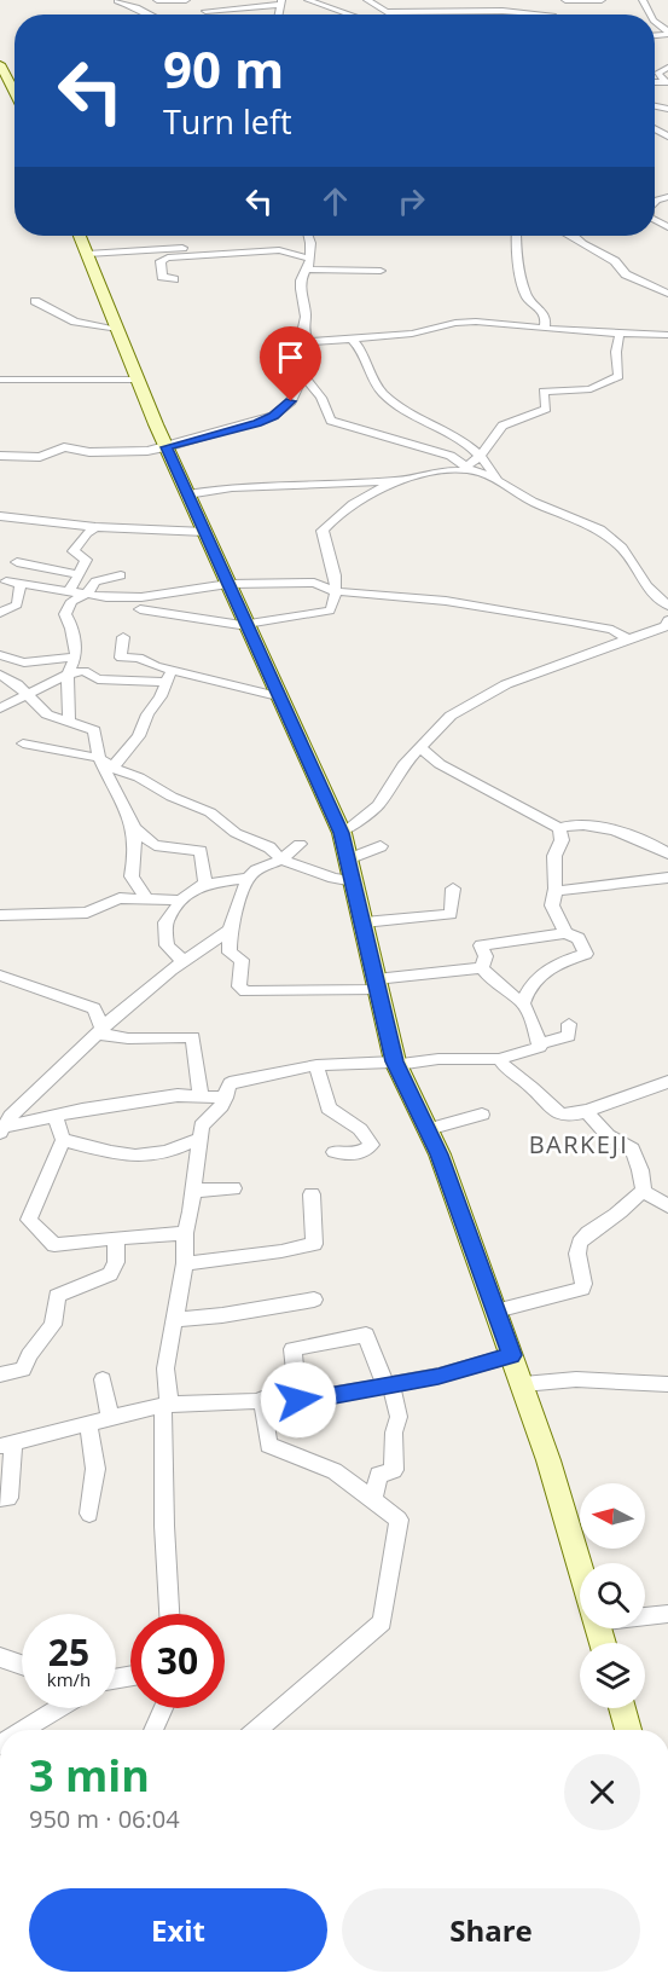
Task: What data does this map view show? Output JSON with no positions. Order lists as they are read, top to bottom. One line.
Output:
{"districts":["BARKEJI"],"north":"left","page":{"turn":["90 m","Turn left"],"speed":"25 km/h","limit":"30","heading":["3 min","950 m · 06:04"],"buttons":["Exit","Share"]}}
